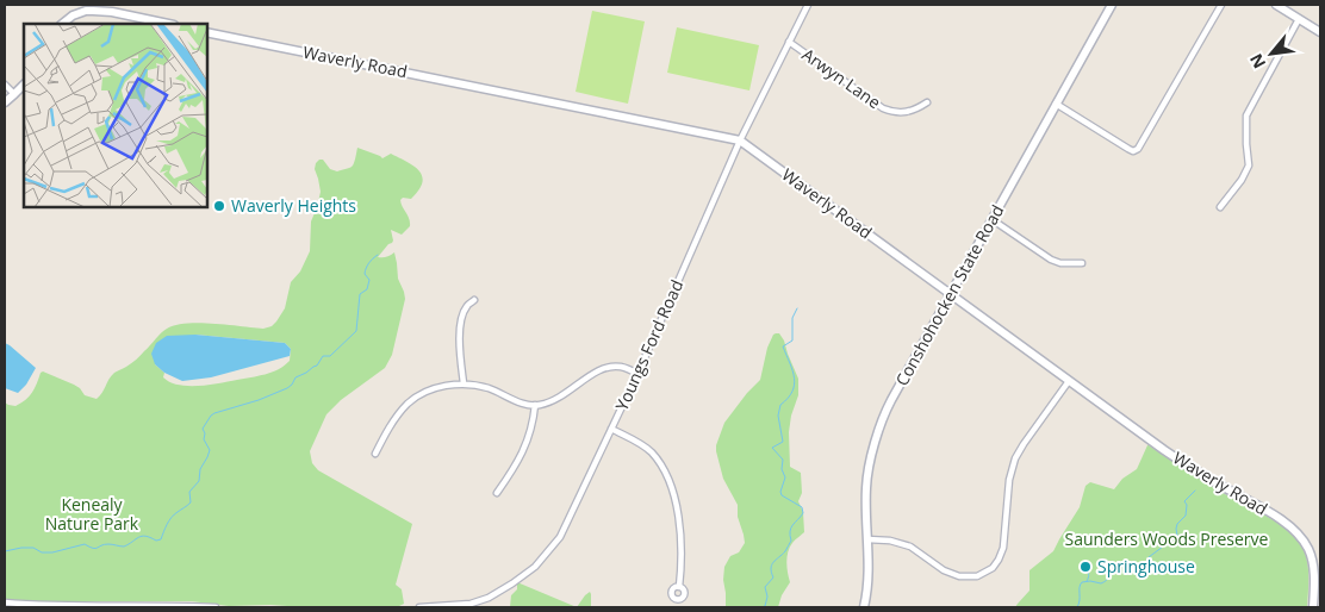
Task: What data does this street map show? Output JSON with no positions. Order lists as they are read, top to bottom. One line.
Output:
{"streets":{"street":["Waverly Road","Arwyn Lane","Conshohocken State Road","Youngs Ford Road"]},"crossings":[["Waverly Road","Conshohocken State Road"],["Waverly Road","Youngs Ford Road"],["Arwyn Lane","Youngs Ford Road"]],"parks":["Kenealy Nature Park","Saunders Woods Preserve"],"places":["Waverly Heights","Springhouse"],"north":"bottom left"}
